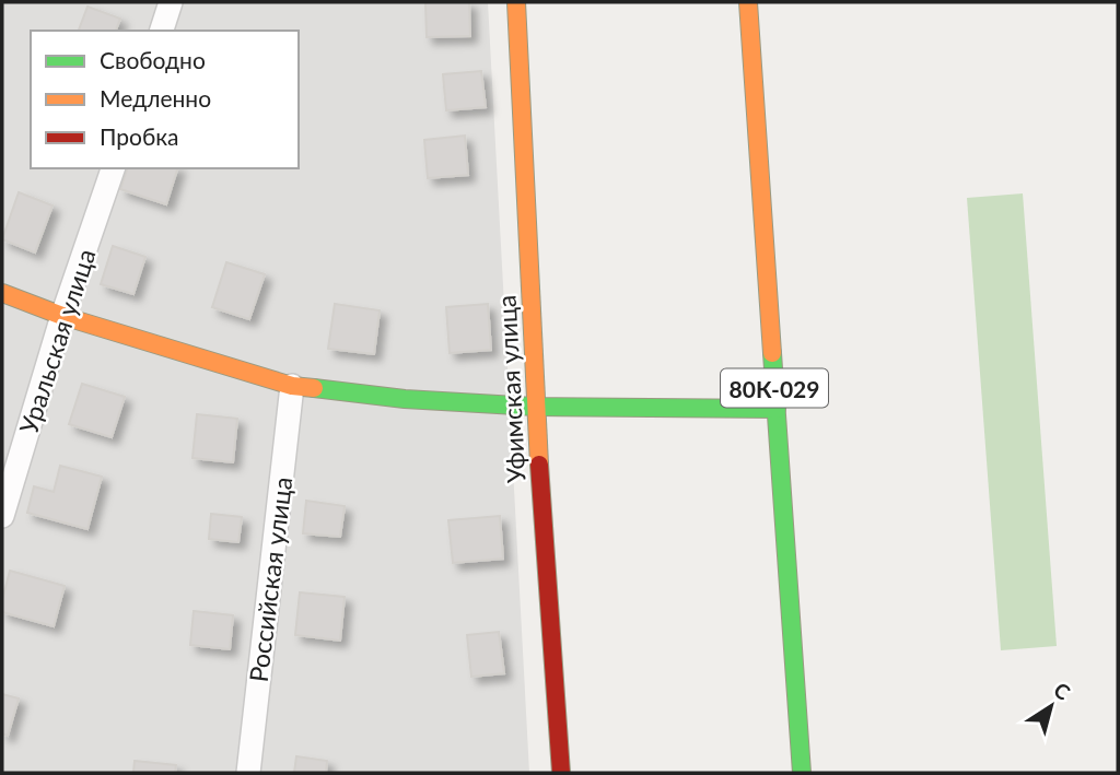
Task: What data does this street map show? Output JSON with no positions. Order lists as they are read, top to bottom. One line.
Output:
{"streets":{"street":["Уральская улица","80К-029","Уфимская улица","Российская улица"]},"legend":["Свободно","Медленно","Пробка"],"north":"top right"}
